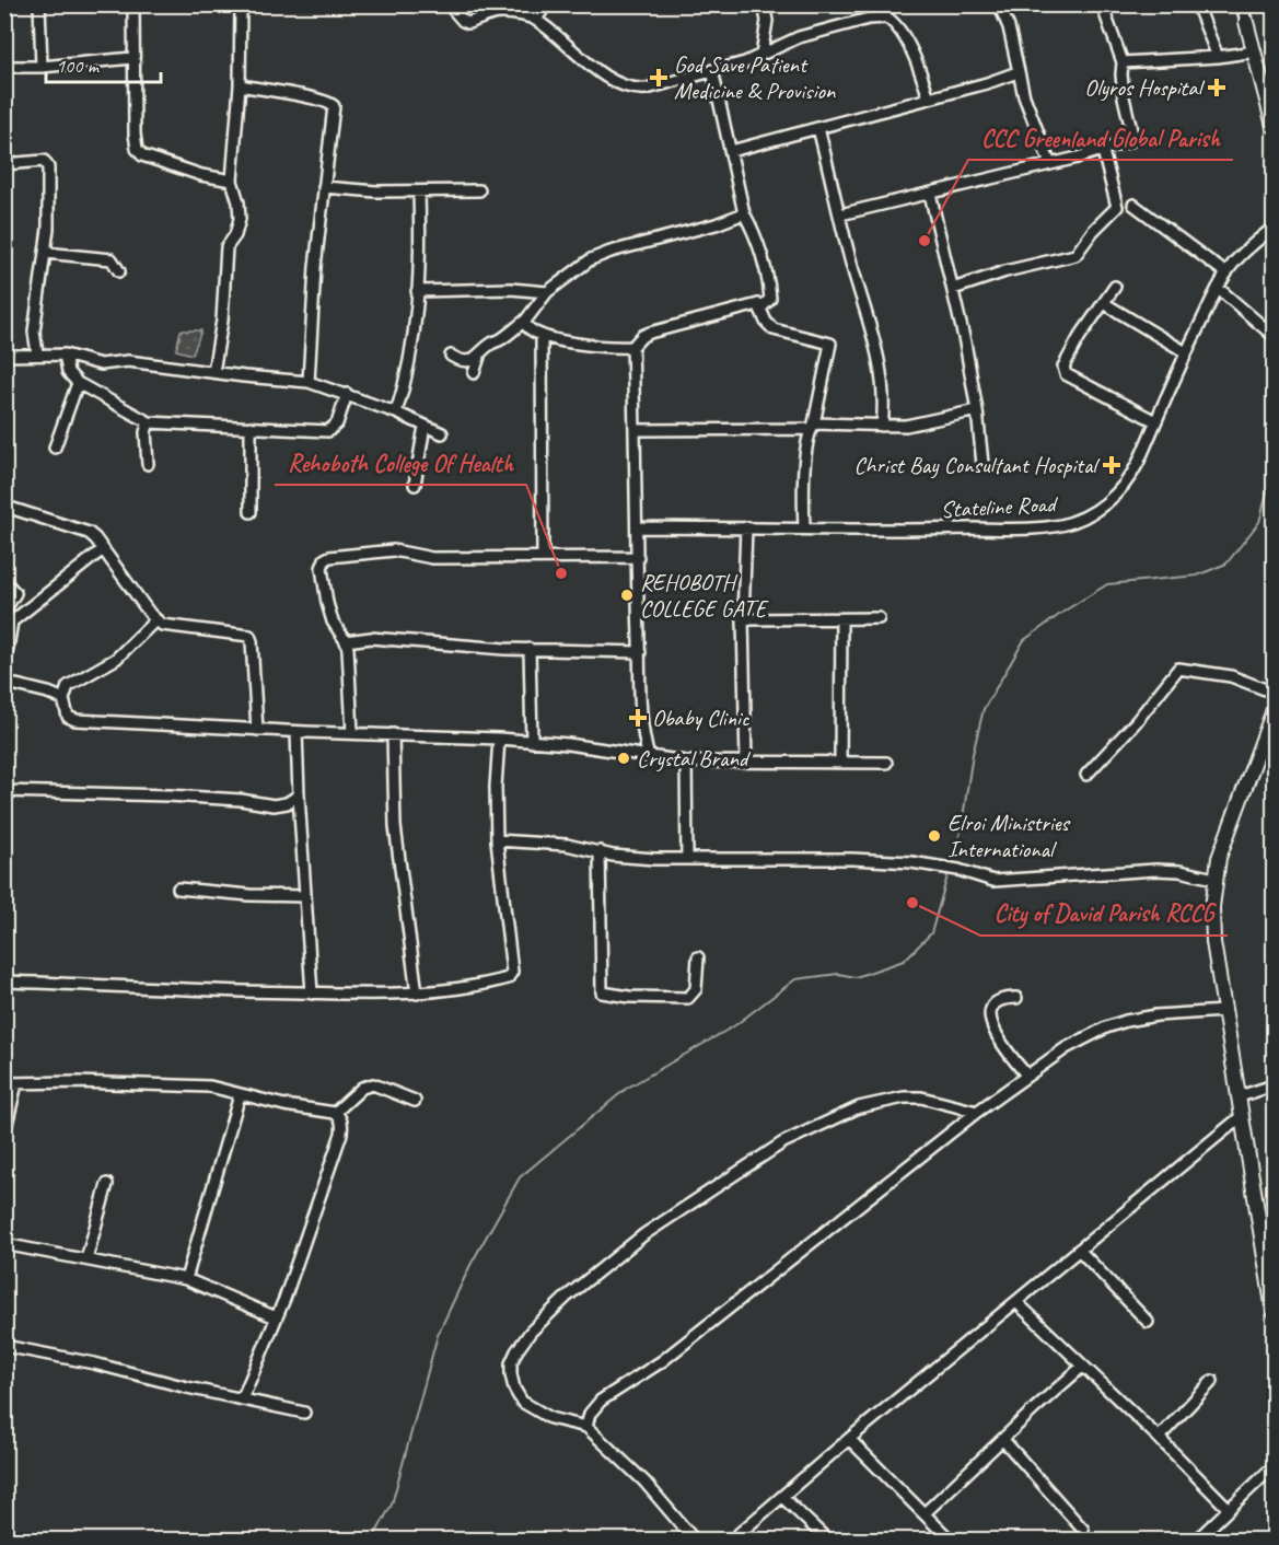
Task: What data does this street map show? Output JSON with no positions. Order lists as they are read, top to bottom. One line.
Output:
{"streets":{"street":["Stateline Road"]},"places":{"health":["God Save Patient Medicine & Provision","Olyros Hospital","Christ Bay Consultant Hospital","Obaby Clinic"],"other":["CCC Greenland Global Parish","Rehoboth College Of Health","REHOBOTH COLLEGE GATE","Crystal Brand","Elroi Ministries International","City of David Parish RCCG"]},"scale_bar":"100 m"}
